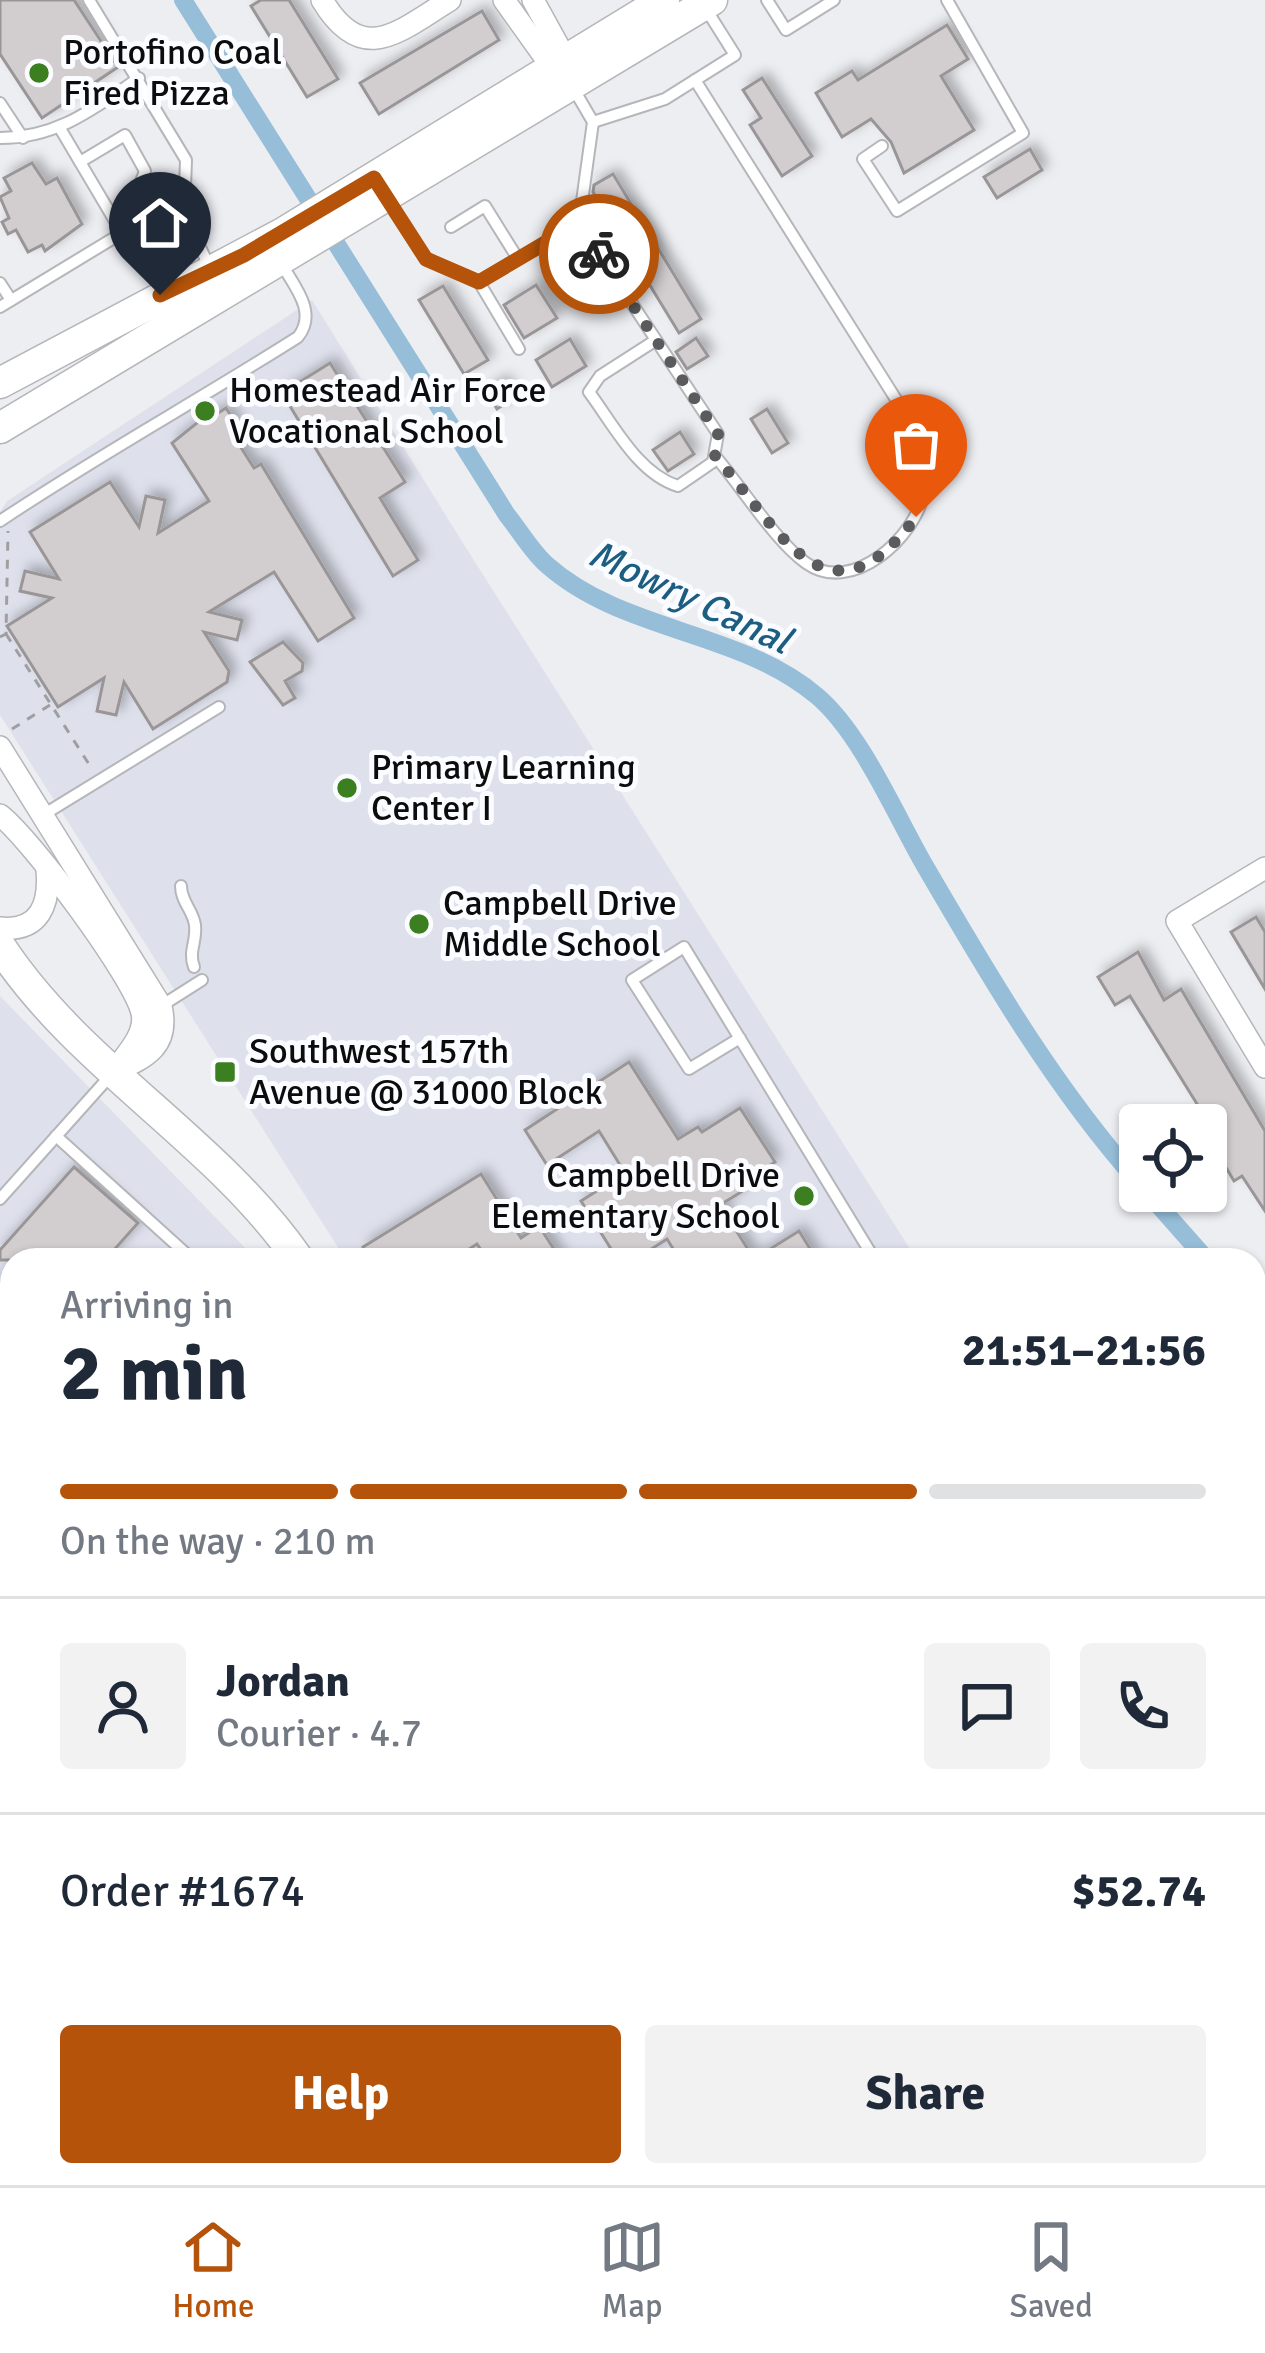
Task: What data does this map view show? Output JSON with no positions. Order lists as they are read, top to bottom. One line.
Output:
{"water":["Mowry Canal"],"places":{"other":["Portofino Coal Fired Pizza","Homestead Air Force Vocational School","Primary Learning Center I","Campbell Drive Middle School","Campbell Drive Elementary School"],"transit":["Southwest 157th Avenue @ 31000 Block"]},"page":{"heading":["2 min","Arriving in","21:51–21:56"],"panel":["Jordan","Courier · 4.7","Order #1674","$52.74"],"bar":"On the way · 210 m","buttons":["Help","Share"],"tabs":["Home","Map","Saved"]}}
